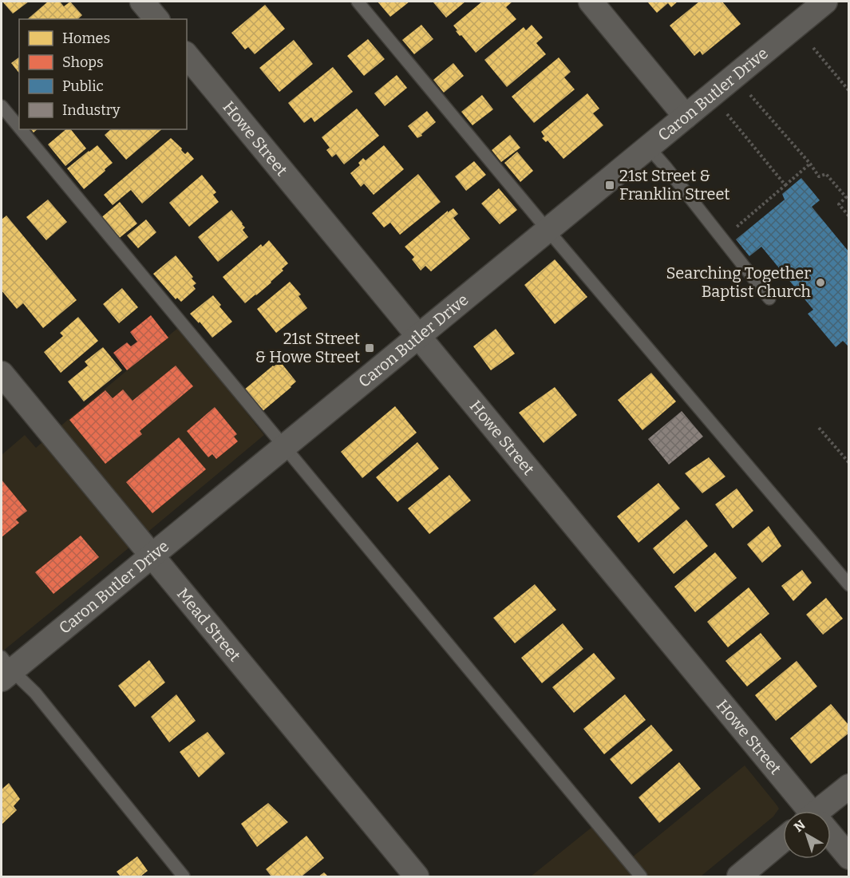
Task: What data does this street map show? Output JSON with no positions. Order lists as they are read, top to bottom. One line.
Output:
{"streets":{"street":["Caron Butler Drive","Howe Street","Mead Street"]},"crossings":[["Caron Butler Drive","Howe Street"],["Caron Butler Drive","Mead Street"]],"places":{"transit":["21st Street & Franklin Street","21st Street & Howe Street"],"other":["Searching Together Baptist Church"]},"legend":["Homes","Shops","Public","Industry"],"north":"top left"}
